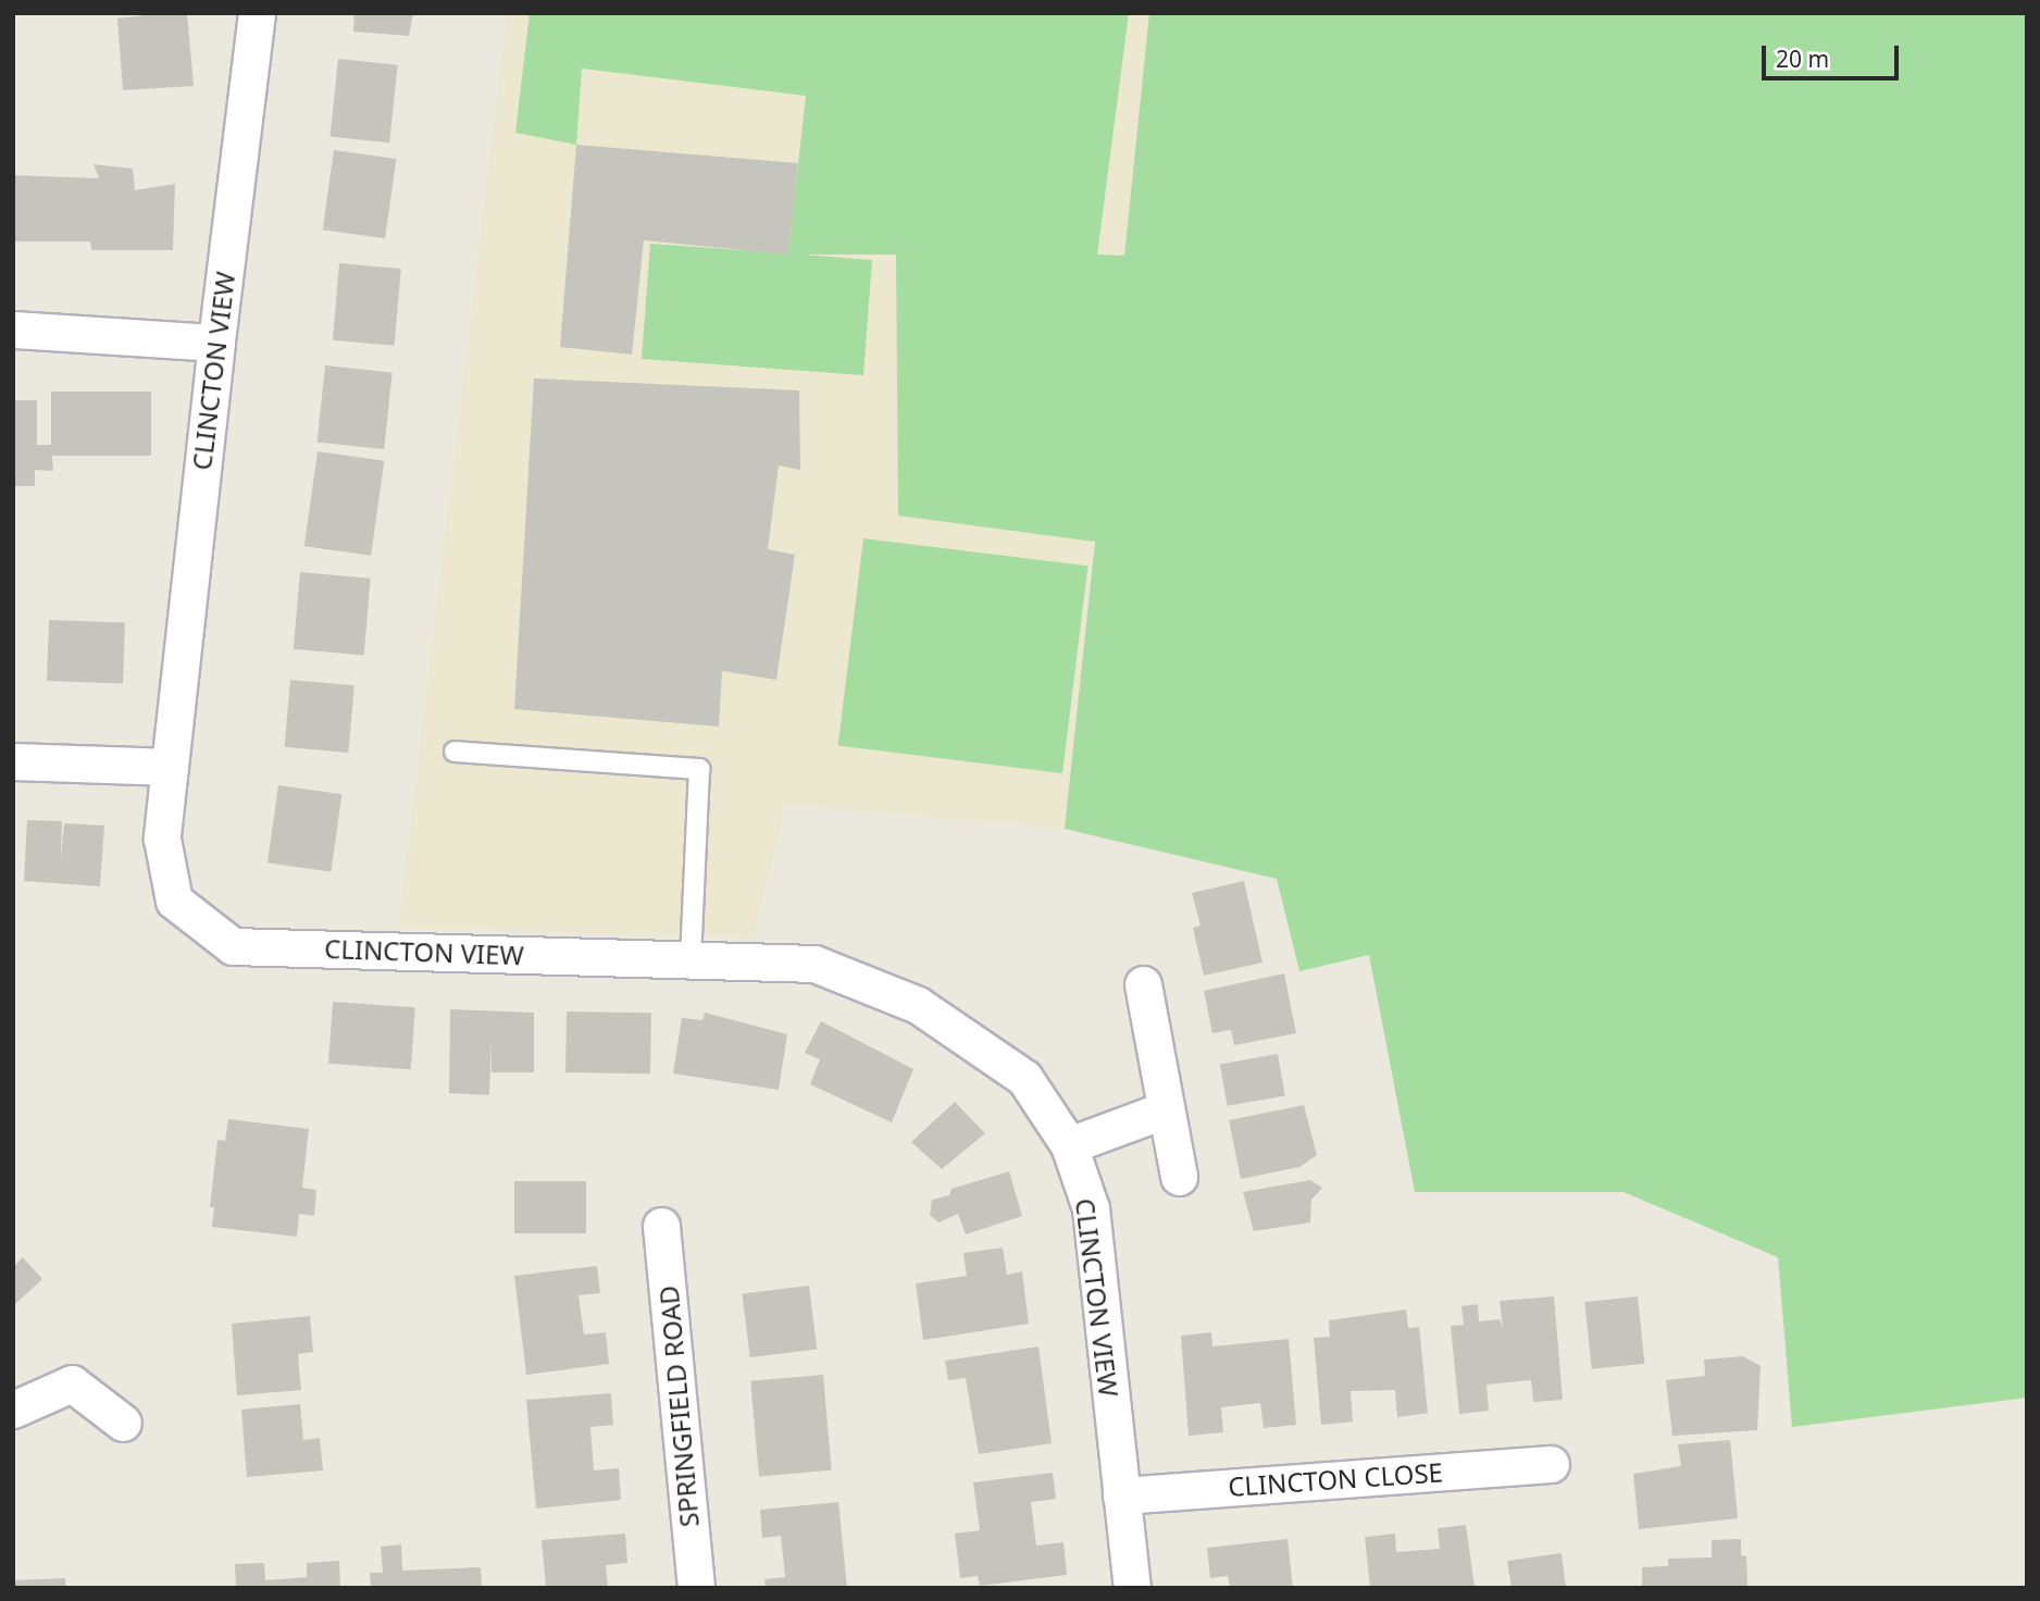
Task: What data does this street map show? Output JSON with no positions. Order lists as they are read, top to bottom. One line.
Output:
{"streets":{"street":["CLINCTON VIEW","SPRINGFIELD ROAD","CLINCTON CLOSE"]},"crossings":[["CLINCTON VIEW","CLINCTON CLOSE"]],"scale_bar":"20 m"}
